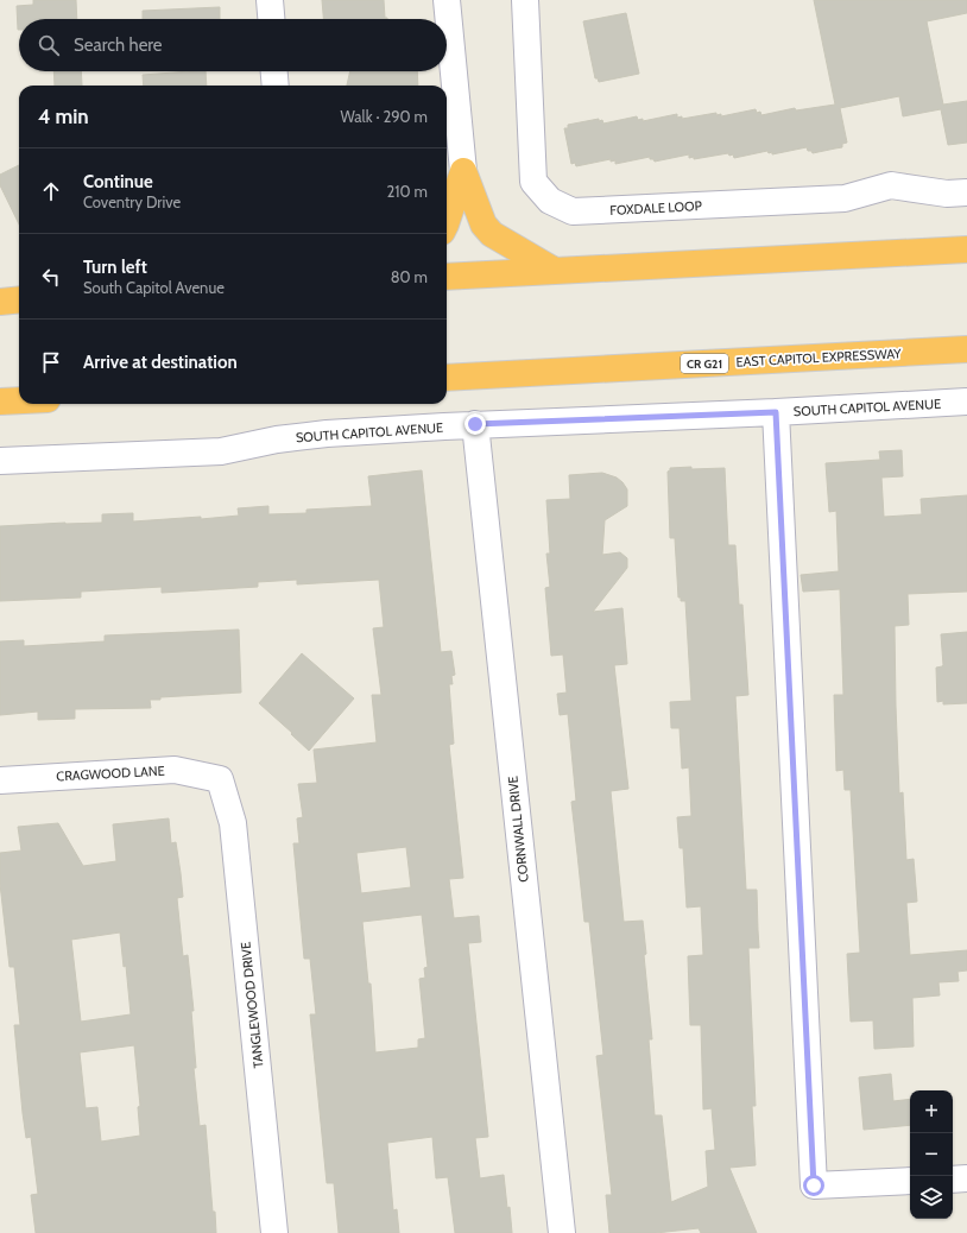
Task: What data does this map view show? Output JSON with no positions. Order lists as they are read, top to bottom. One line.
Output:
{"streets":{"highway":["EAST CAPITOL EXPRESSWAY","CR G21"],"street":["FOXDALE LOOP","SOUTH CAPITOL AVENUE","CRAGWOOD LANE","CORNWALL DRIVE","TANGLEWOOD DRIVE"]},"crossings":[["SOUTH CAPITOL AVENUE","CORNWALL DRIVE"],["CRAGWOOD LANE","TANGLEWOOD DRIVE"]],"page":{"search":"Search here","heading":["4 min","Walk · 290 m"],"list":[["Continue","Coventry Drive","210 m"],["Turn left","South Capitol Avenue","80 m"],"Arrive at destination"],"map_buttons":["+","−"]}}
